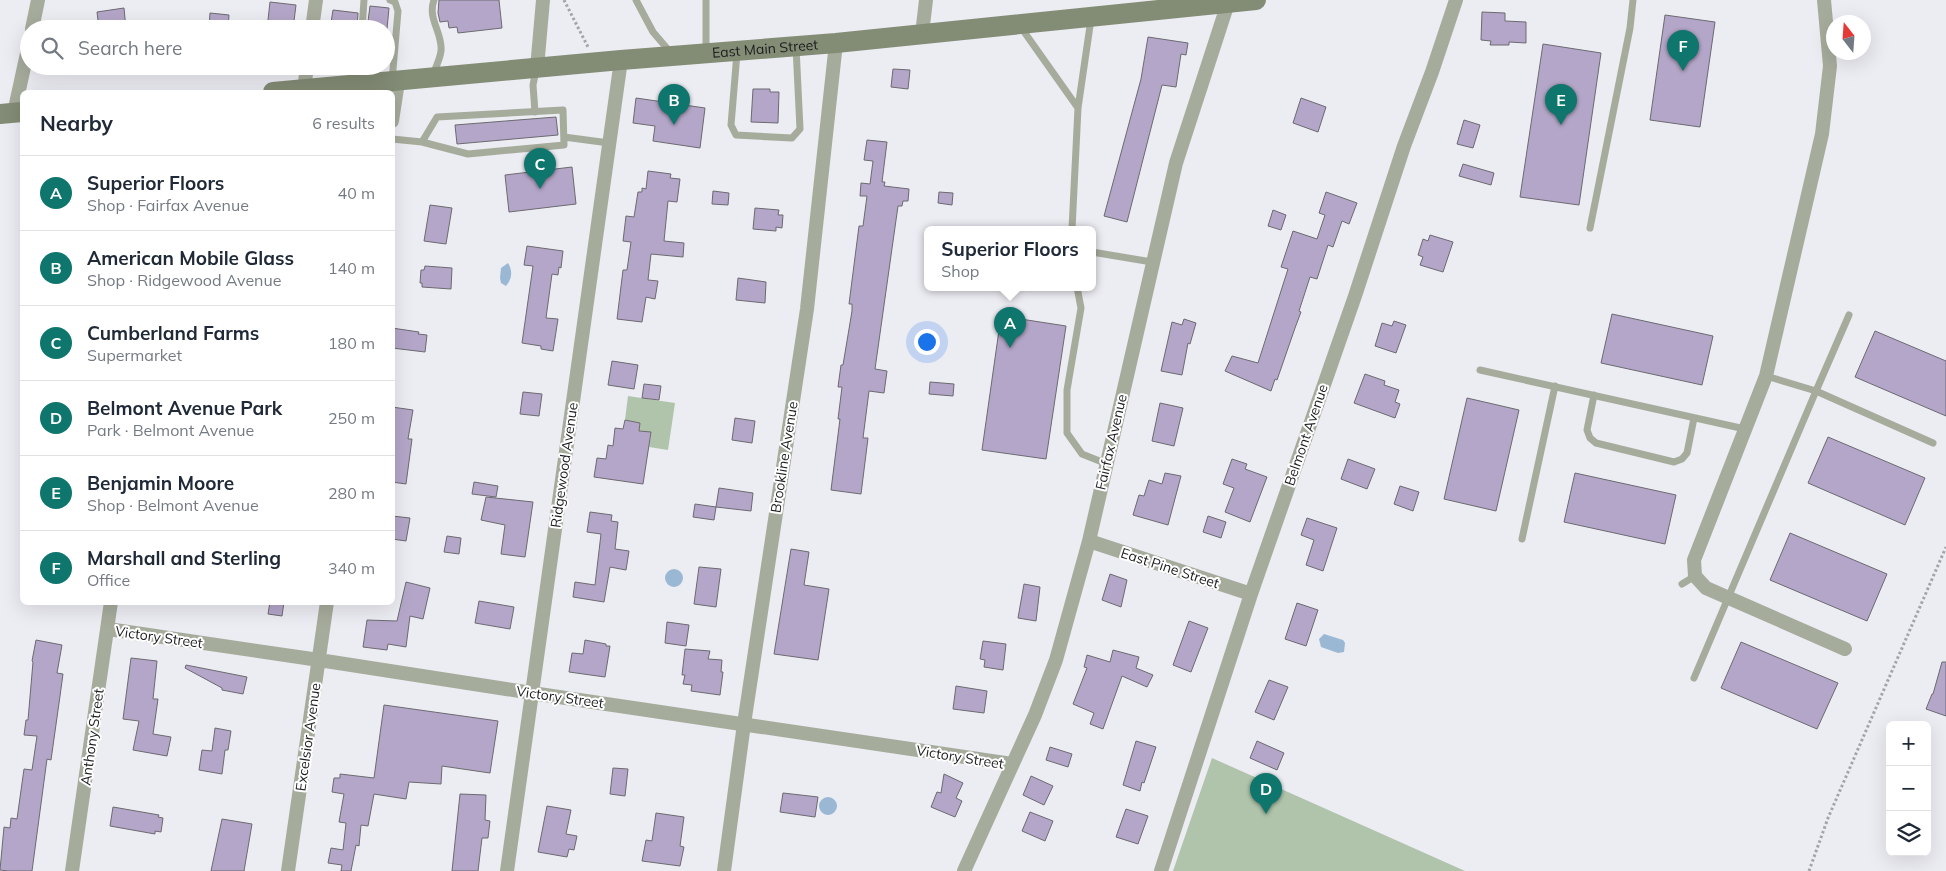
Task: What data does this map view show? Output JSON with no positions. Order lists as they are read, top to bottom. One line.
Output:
{"streets":{"main road":["East Main Street"],"street":["Belmont Avenue","Fairfax Avenue","Brookline Avenue","Ridgewood Avenue","East Pine Street","Victory Street","Anthony Street","Excelsior Avenue"]},"crossings":[["East Main Street","Fairfax Avenue"],["East Main Street","Brookline Avenue"],["East Main Street","Ridgewood Avenue"],["Belmont Avenue","East Pine Street"],["Fairfax Avenue","East Pine Street"],["Fairfax Avenue","Victory Street"],["Brookline Avenue","Victory Street"],["Ridgewood Avenue","Victory Street"],["Victory Street","Anthony Street"],["Victory Street","Excelsior Avenue"]],"north":"top","page":{"search":"Search here","pins":["F","B","E","C","A","D"],"heading":["Nearby","6 results"],"list":[{"mark":"A","name":"Superior Floors","note":"Shop · Fairfax Avenue","value":"40 m"},{"mark":"B","name":"American Mobile Glass","note":"Shop · Ridgewood Avenue","value":"140 m"},{"mark":"C","name":"Cumberland Farms","note":"Supermarket","value":"180 m"},{"mark":"D","name":"Belmont Avenue Park","note":"Park · Belmont Avenue","value":"250 m"},{"mark":"E","name":"Benjamin Moore","note":"Shop · Belmont Avenue","value":"280 m"},{"mark":"F","name":"Marshall and Sterling","note":"Office","value":"340 m"}],"popup":["Superior Floors","Shop"],"map_buttons":["+","−"]}}
